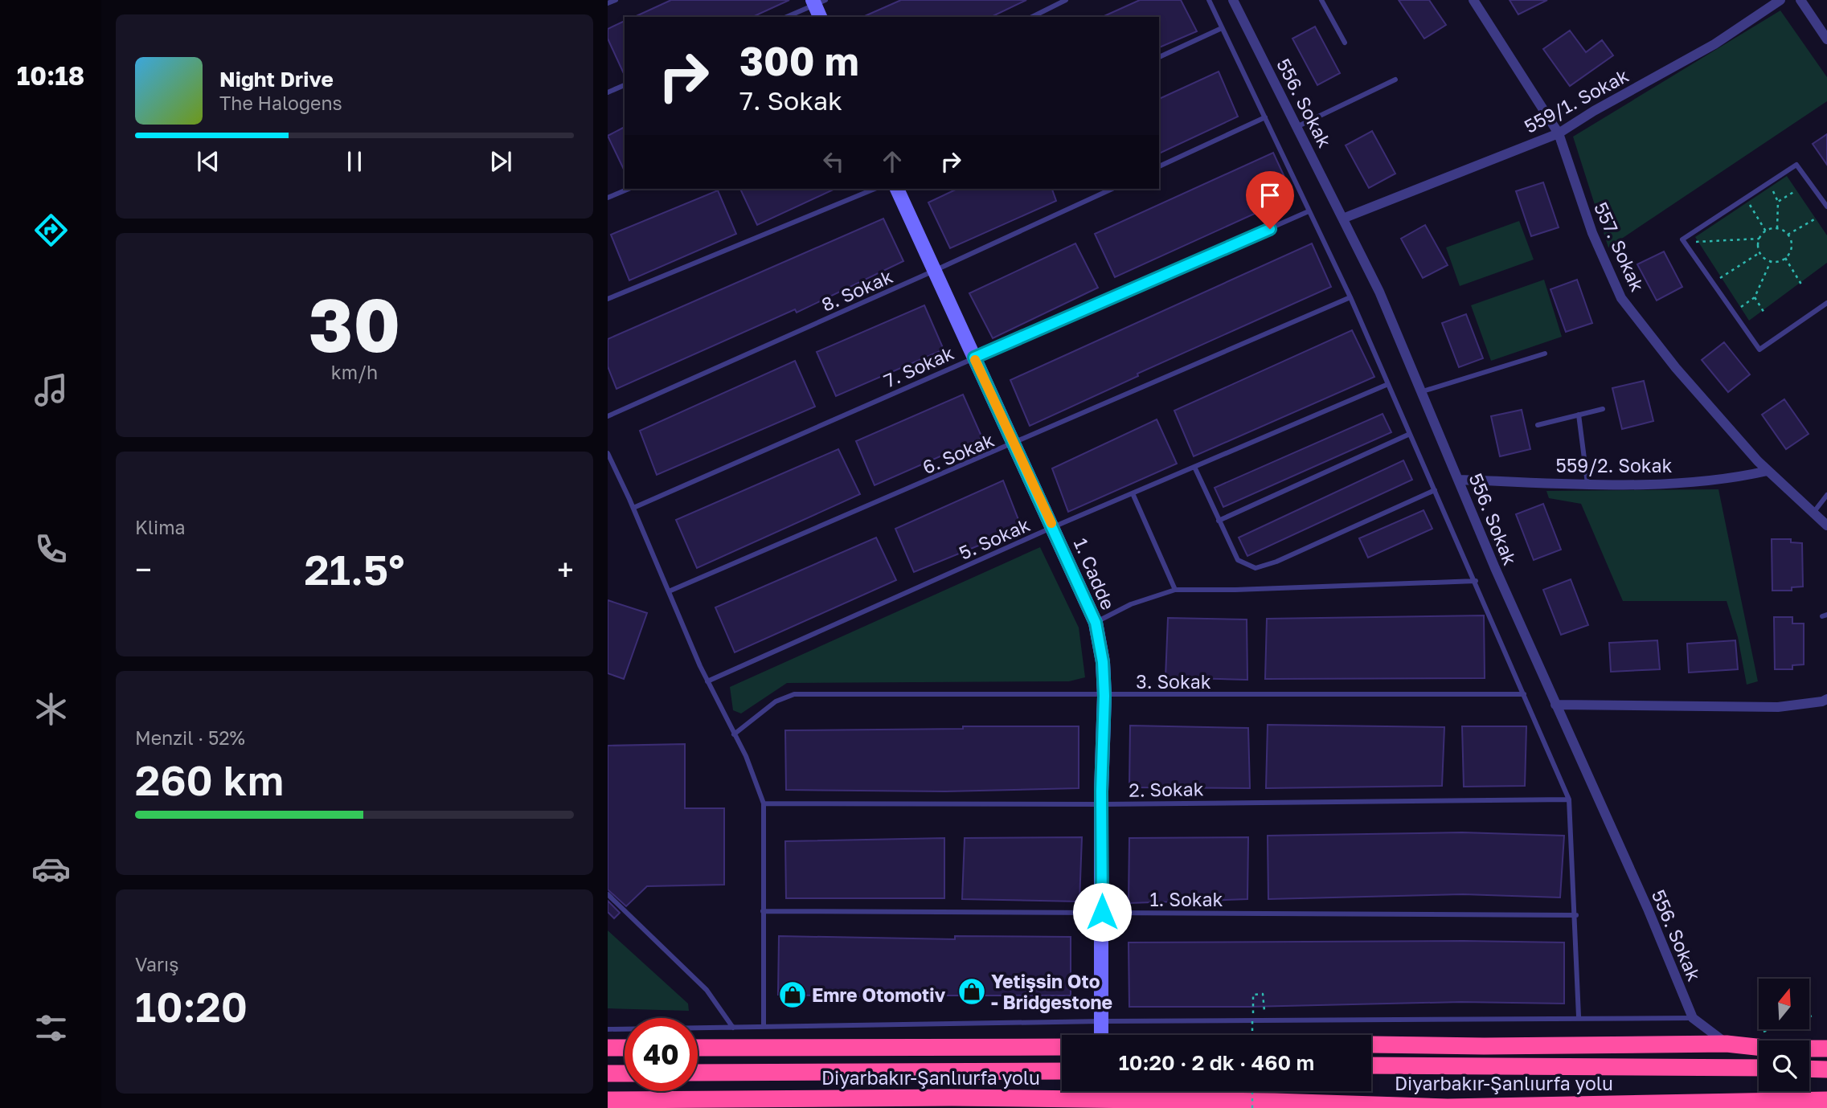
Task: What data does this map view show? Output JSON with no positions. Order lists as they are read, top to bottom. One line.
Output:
{"streets":{"highway":["Diyarbakır-Şanlıurfa yolu"],"street":["559/1. Sokak","556. Sokak","557. Sokak","559/2. Sokak","1. Cadde"],"lane":["8. Sokak","7. Sokak","6. Sokak","5. Sokak","3. Sokak","2. Sokak","1. Sokak"]},"crossings":[["559/1. Sokak","556. Sokak"],["559/1. Sokak","557. Sokak"],["556. Sokak","559/2. Sokak"],["557. Sokak","559/2. Sokak"],["8. Sokak","1. Cadde"],["7. Sokak","1. Cadde"],["6. Sokak","1. Cadde"],["5. Sokak","1. Cadde"],["1. Cadde","3. Sokak"],["1. Cadde","2. Sokak"],["1. Cadde","1. Sokak"]],"places":{"shop":["Yetişsin Oto - Bridgestone","Emre Otomotiv"]},"north":"top","page":{"tabs":"10:18","turn":["300 m","7. Sokak"],"song":["Night Drive","The Halogens"],"tile":[["30","km/h"],"Klima",["Menzil · 52%","260 km"],["Varış","10:20"]],"heat":["−","21.5°","+"],"limit":"40","trip":"10:20 · 2 dk · 460 m"}}
